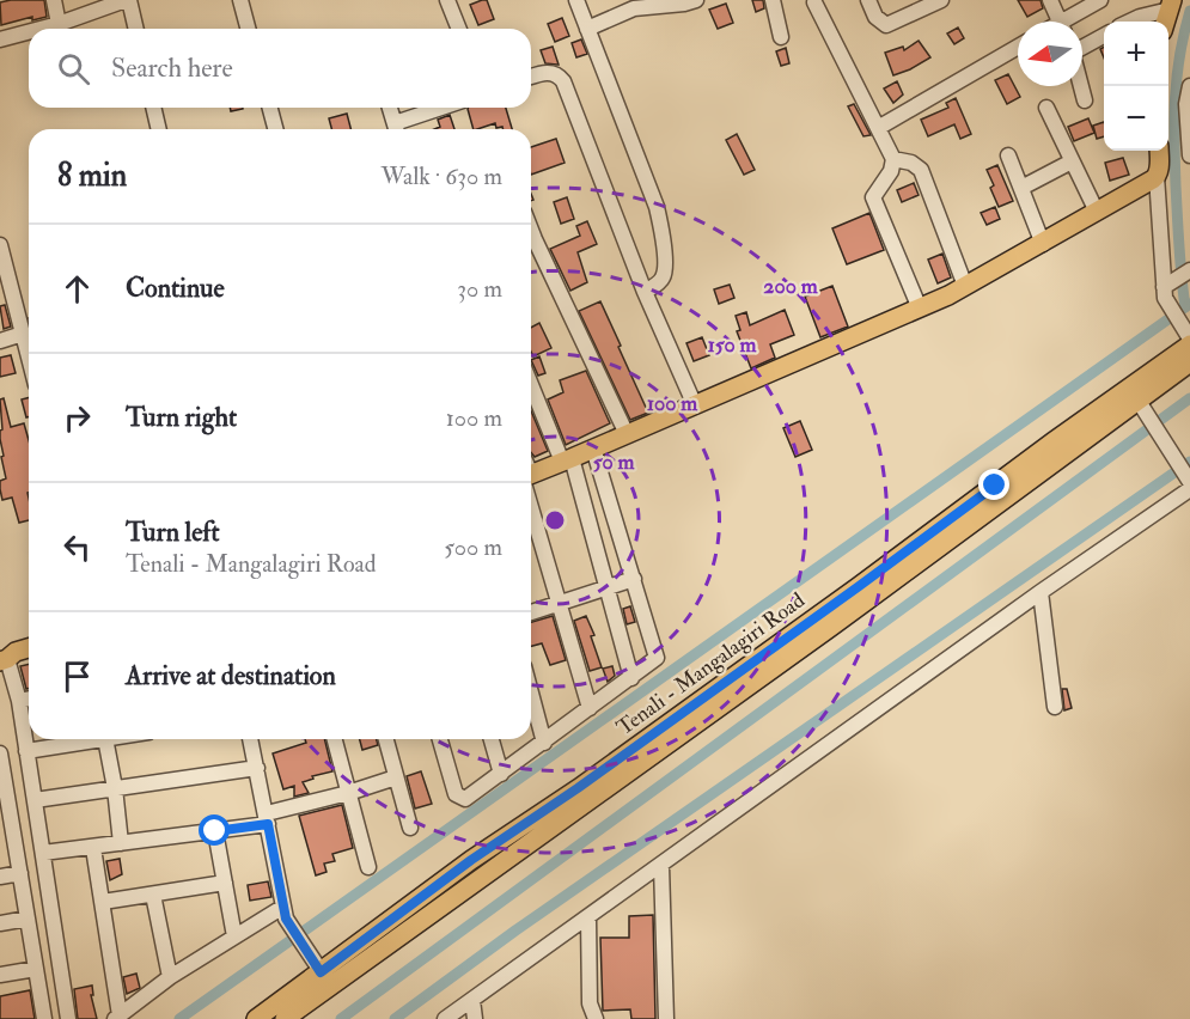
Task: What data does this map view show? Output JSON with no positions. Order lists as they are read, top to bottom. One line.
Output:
{"streets":{"main road":["Tenali - Mangalagiri Road"]},"north":"left","page":{"map_buttons":["+","−"],"search":"Search here","heading":["8 min","Walk · 630 m"],"list":[["Continue","30 m"],["Turn right","100 m"],["Turn left","Tenali - Mangalagiri Road","500 m"],"Arrive at destination"]},"rings":["200 m","150 m","100 m","50 m"]}
